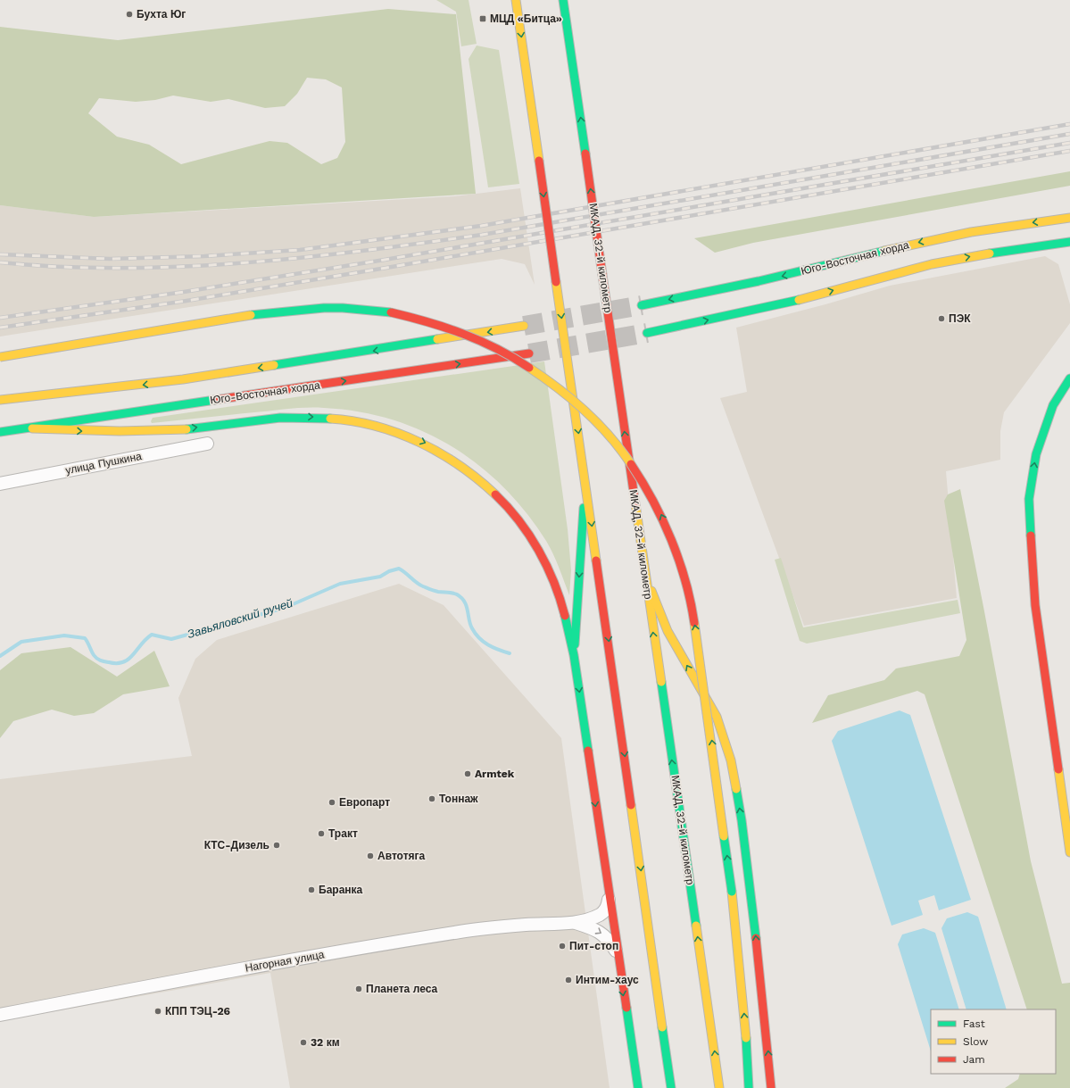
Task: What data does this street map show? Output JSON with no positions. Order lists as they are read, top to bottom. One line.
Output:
{"streets":{"main road":["МКАД, 32-й километр","Юго-Восточная хорда"],"street":["улица Пушкина","Нагорная улица"]},"water":["Завьяловский ручей"],"places":{"other":["Бухта Юг","ПЭК","Armtek","Тоннаж","Европарт","Тракт","КТС-Дизель","Автотяга","Баранка","Пит-стоп","Интим-хаус","Планета леса","КПП ТЭЦ-26","32 км"],"transit":["МЦД «Битца»"]},"legend":["Fast","Slow","Jam"]}
